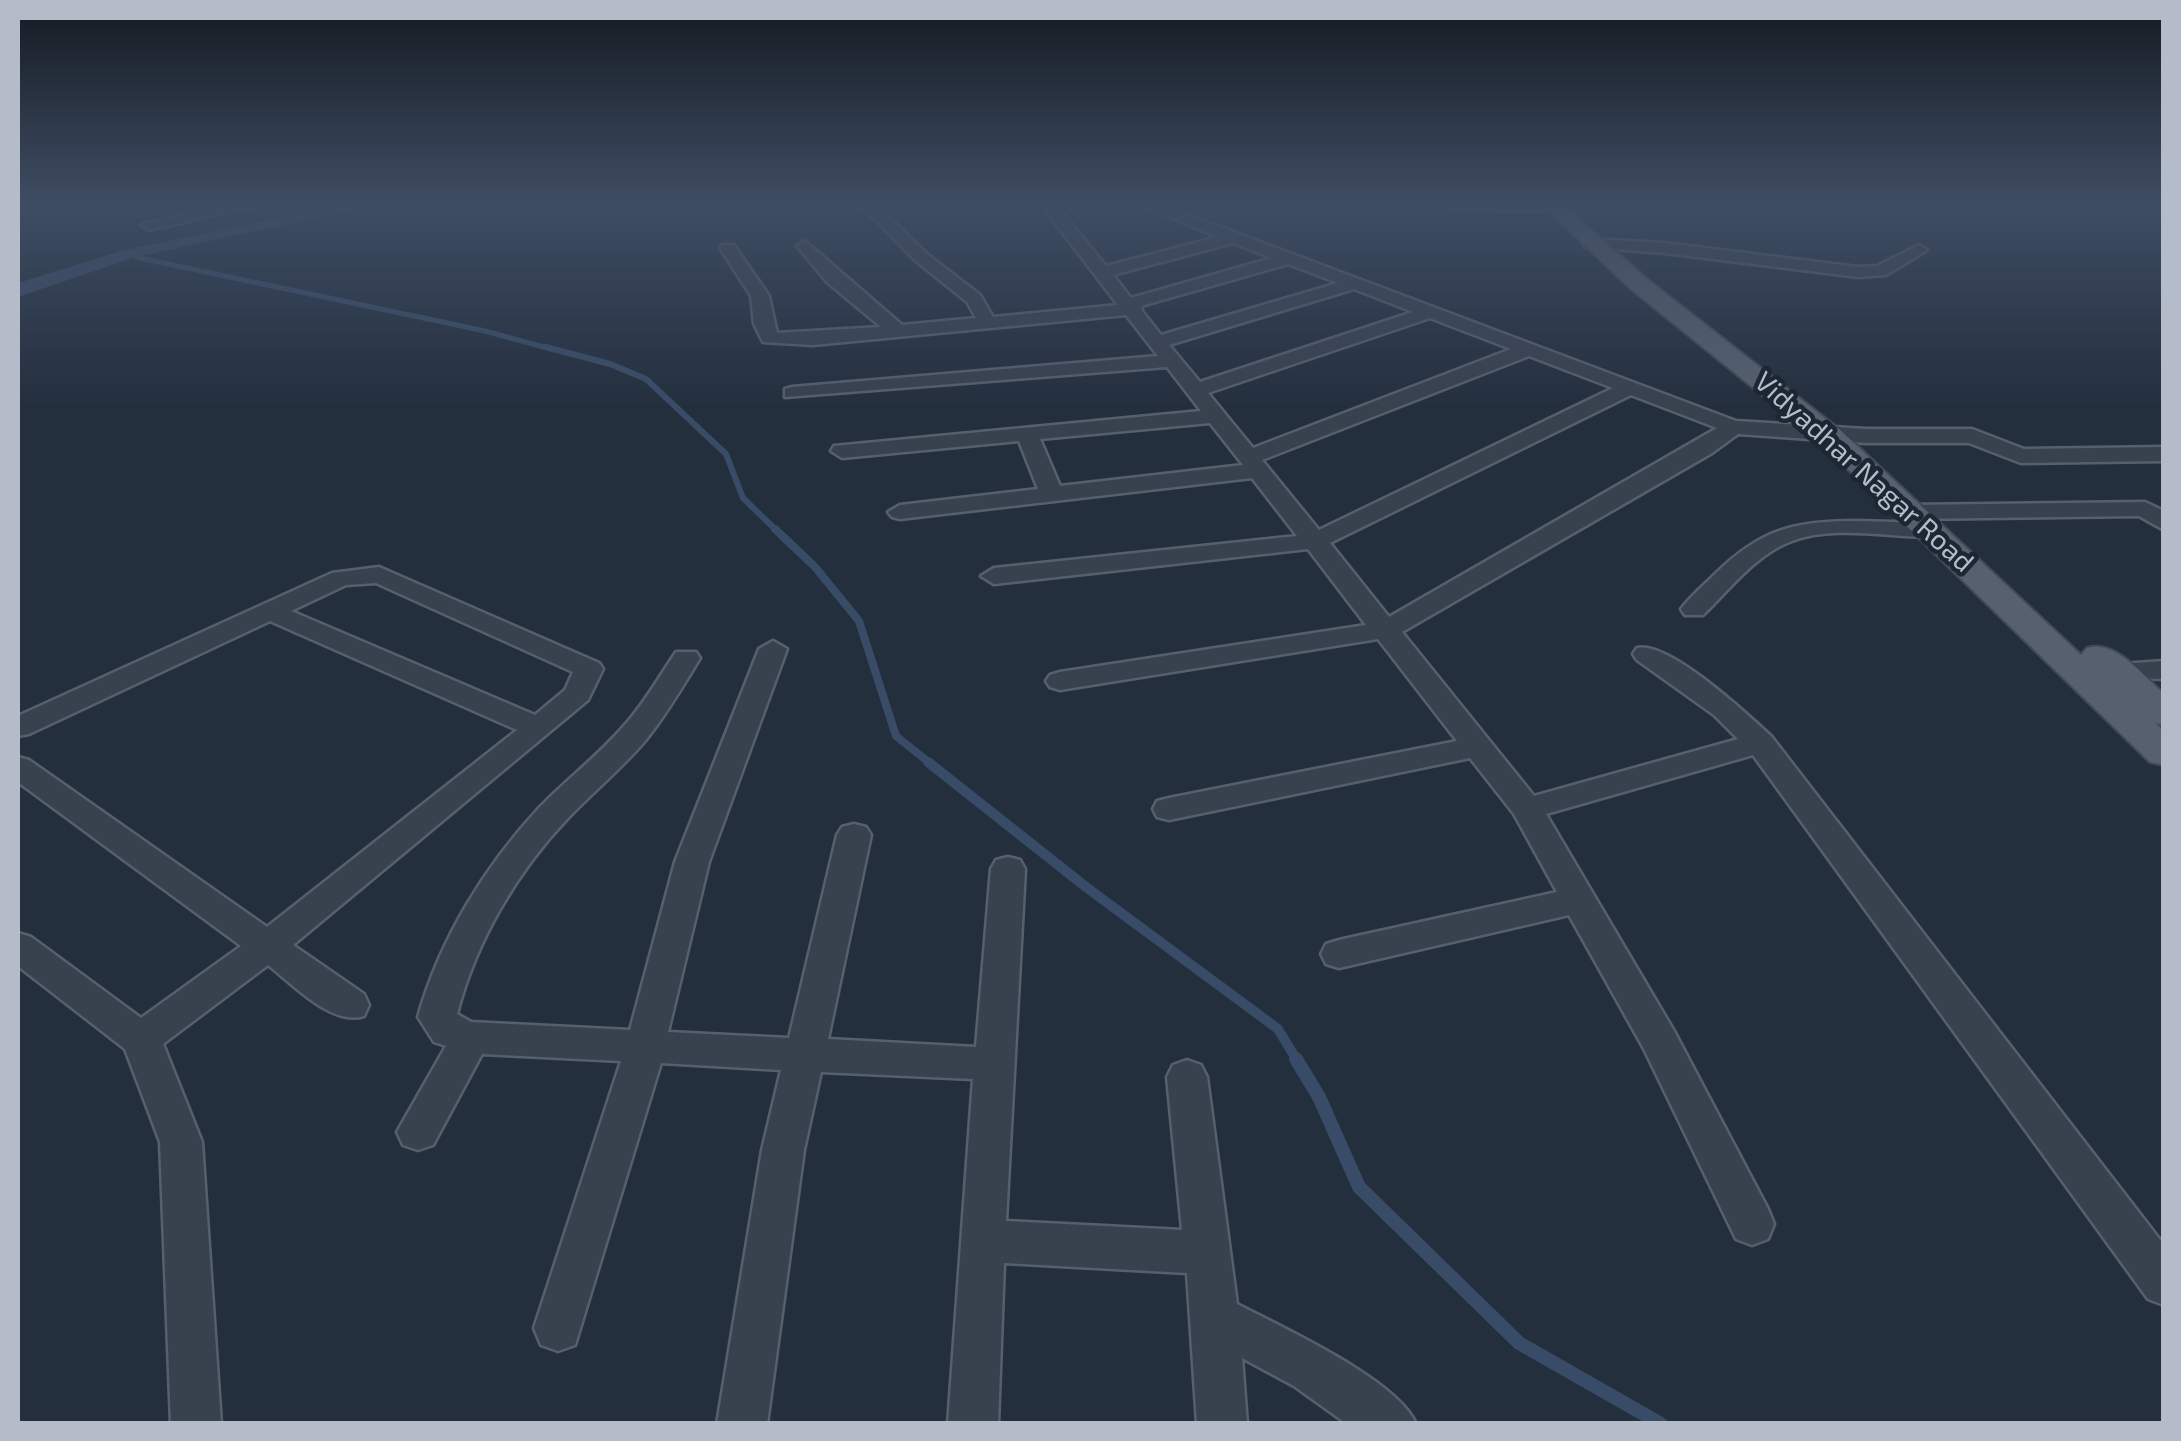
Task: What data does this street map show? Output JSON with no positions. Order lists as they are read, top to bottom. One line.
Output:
{"streets":{"main road":["Vidyadhar Nagar Road"]}}
